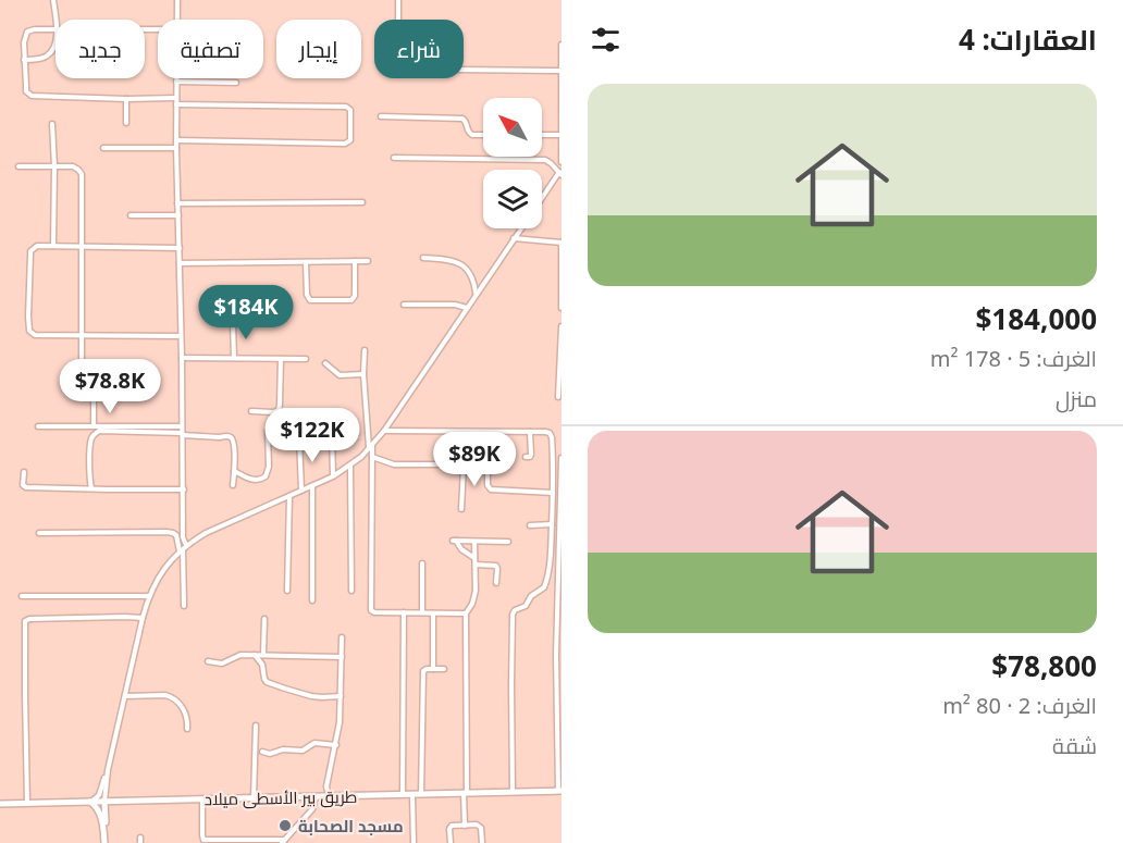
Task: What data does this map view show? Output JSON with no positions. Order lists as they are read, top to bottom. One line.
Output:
{"streets":{"main road":["طريق بير الأسطى ميلاد"]},"places":["مسجد الصحابة"],"north":"top left","page":{"heading":"العقارات: 4","chip":["شراء","إيجار","تصفية","جديد"],"list":[{"name":"$184,000","note":"الغرف: 5 · 178 m² · منزل"},{"name":"$78,800","note":"الغرف: 2 · 80 m² · شقة"}],"price":["$184K","$78.8K","$122K","$89K"]}}
